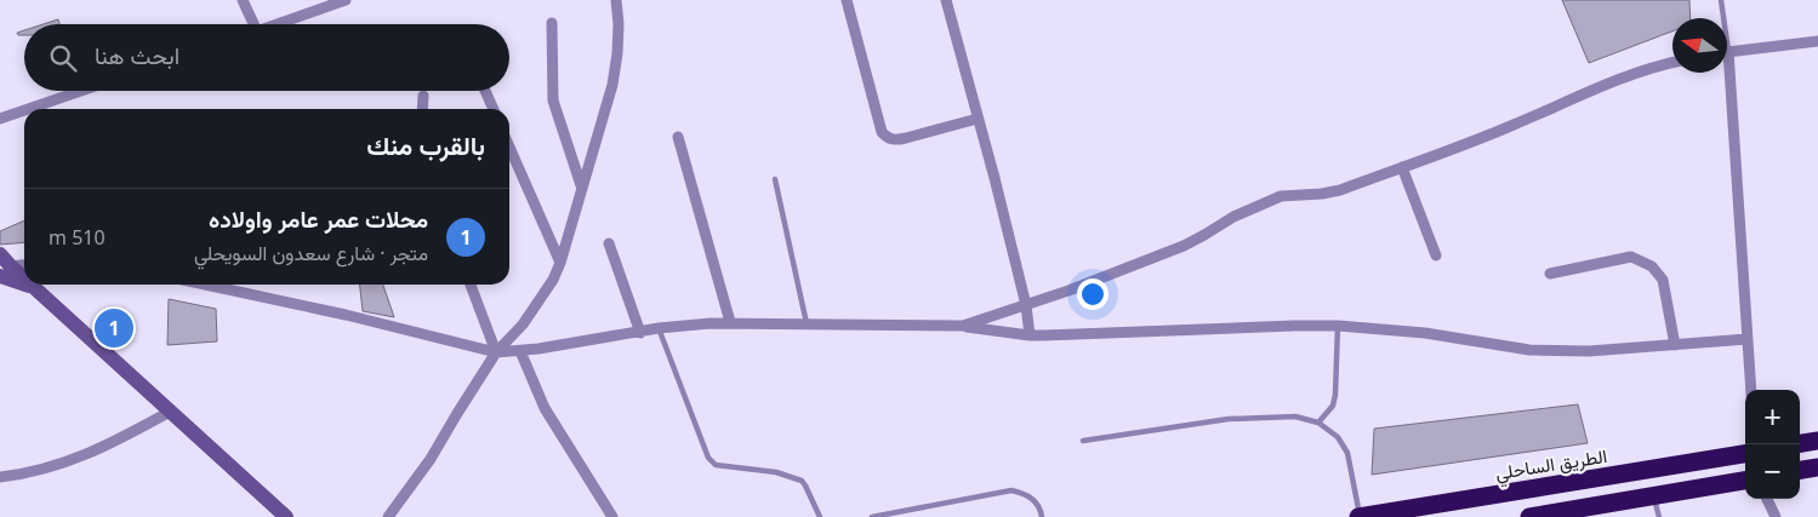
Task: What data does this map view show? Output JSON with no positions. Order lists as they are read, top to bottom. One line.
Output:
{"streets":{"highway":["الطريق الساحلي"]},"north":"left","page":{"search":"ابحث هنا","heading":"بالقرب منك","list":[{"mark":"1","name":"محلات عمر عامر واولاده","note":"متجر · شارع سعدون السويحلي","value":"510 m"}],"pins":"1","map_buttons":["+","−"]}}
